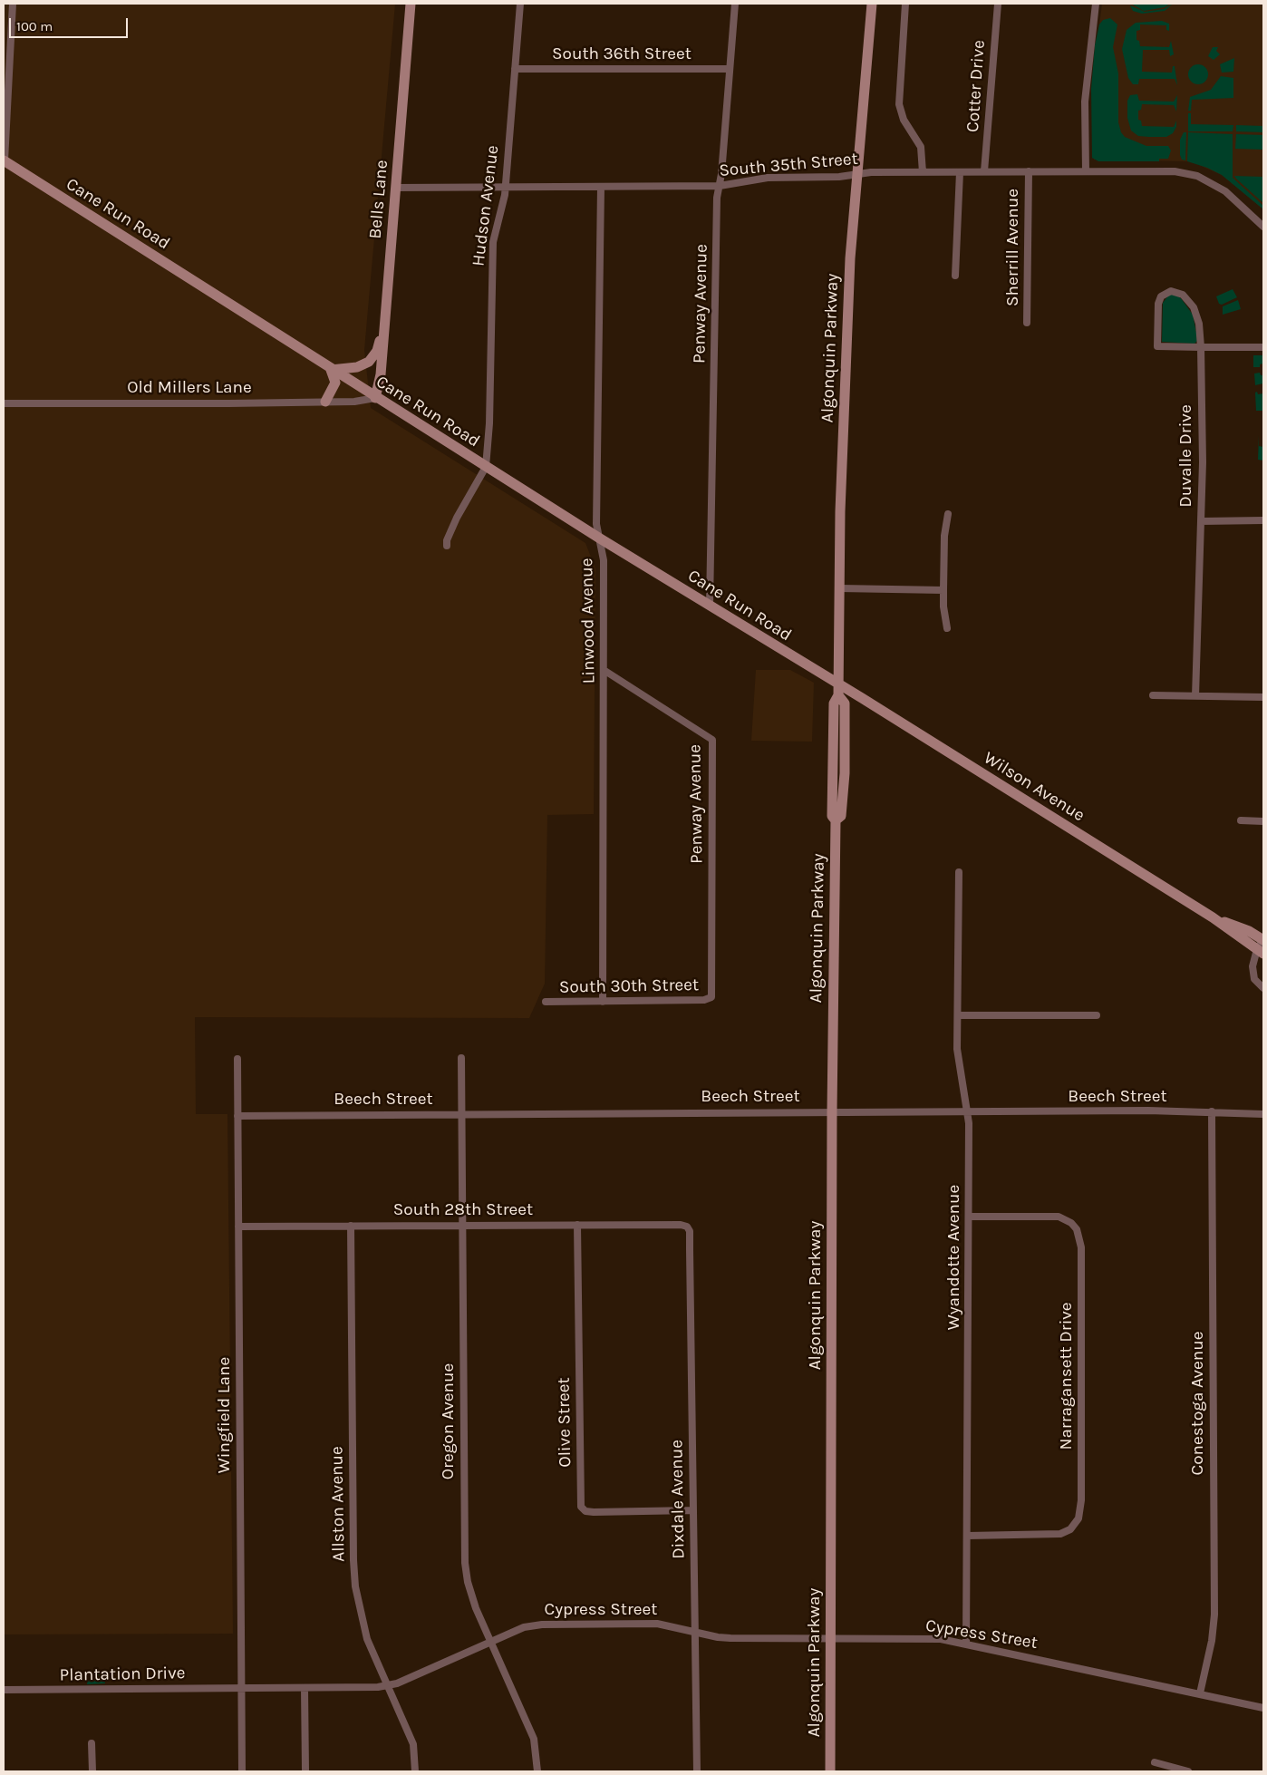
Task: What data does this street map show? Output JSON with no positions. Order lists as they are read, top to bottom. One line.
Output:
{"streets":{"main road":["Bells Lane","Cane Run Road","Algonquin Parkway","Wilson Avenue"],"street":["South 36th Street","Cotter Drive","South 35th Street","Hudson Avenue","Sherrill Avenue","Penway Avenue","Old Millers Lane","Duvalle Drive","Linwood Avenue","South 30th Street","Beech Street","South 28th Street","Wyandotte Avenue","Narragansett Drive","Conestoga Avenue","Wingfield Lane","Oregon Avenue","Olive Street","Dixdale Avenue","Allston Avenue","Cypress Street","Plantation Drive"]},"crossings":[["South 36th Street","Hudson Avenue"],["South 36th Street","Penway Avenue"],["Cotter Drive","South 35th Street"],["South 35th Street","Bells Lane"],["South 35th Street","Hudson Avenue"],["South 35th Street","Sherrill Avenue"],["South 35th Street","Penway Avenue"],["South 35th Street","Algonquin Parkway"],["South 35th Street","Linwood Avenue"],["Bells Lane","Cane Run Road"],["Bells Lane","Old Millers Lane"],["Hudson Avenue","Cane Run Road"],["Cane Run Road","Penway Avenue"],["Cane Run Road","Algonquin Parkway"],["Cane Run Road","Old Millers Lane"],["Cane Run Road","Linwood Avenue"],["Cane Run Road","Wilson Avenue"],["Penway Avenue","Linwood Avenue"],["Penway Avenue","South 30th Street"],["Algonquin Parkway","Wilson Avenue"],["Algonquin Parkway","Beech Street"],["Algonquin Parkway","Cypress Street"],["Linwood Avenue","South 30th Street"],["Beech Street","Wyandotte Avenue"],["Beech Street","Conestoga Avenue"],["Beech Street","Wingfield Lane"],["Beech Street","Oregon Avenue"],["South 28th Street","Wingfield Lane"],["South 28th Street","Oregon Avenue"],["South 28th Street","Olive Street"],["South 28th Street","Dixdale Avenue"],["South 28th Street","Allston Avenue"],["Wyandotte Avenue","Narragansett Drive"],["Wyandotte Avenue","Cypress Street"],["Conestoga Avenue","Cypress Street"],["Wingfield Lane","Cypress Street"],["Wingfield Lane","Plantation Drive"],["Oregon Avenue","Cypress Street"],["Olive Street","Dixdale Avenue"],["Dixdale Avenue","Cypress Street"],["Allston Avenue","Cypress Street"],["Cypress Street","Plantation Drive"]],"scale_bar":"100 m"}
